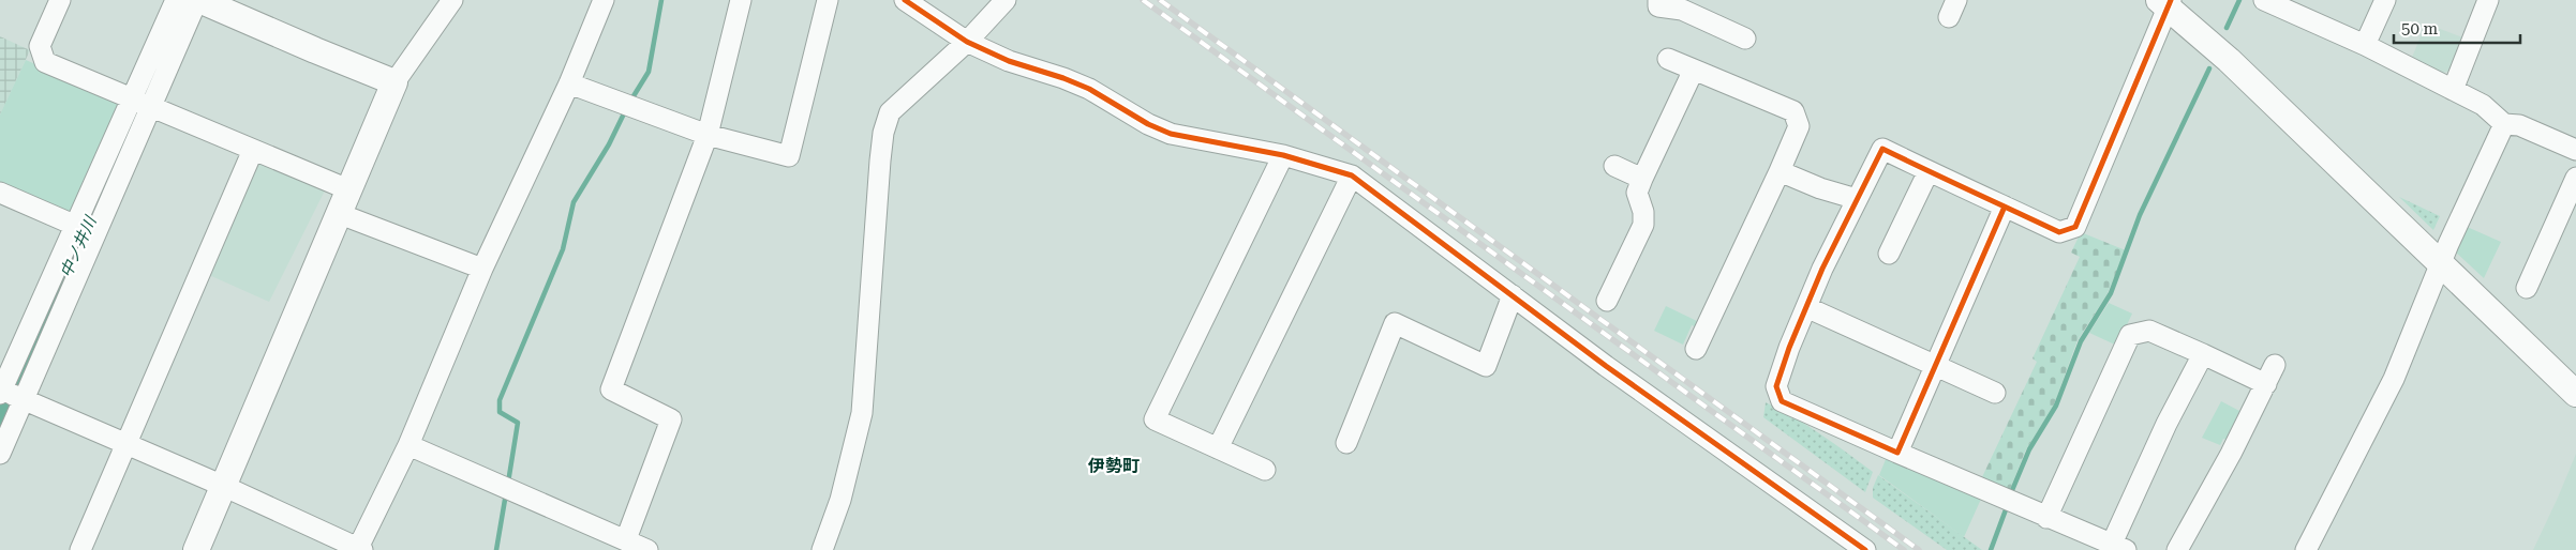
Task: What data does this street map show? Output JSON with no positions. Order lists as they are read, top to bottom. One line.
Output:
{"districts":["伊勢町"],"water":["中ノ井川"],"scale_bar":"50 m"}
